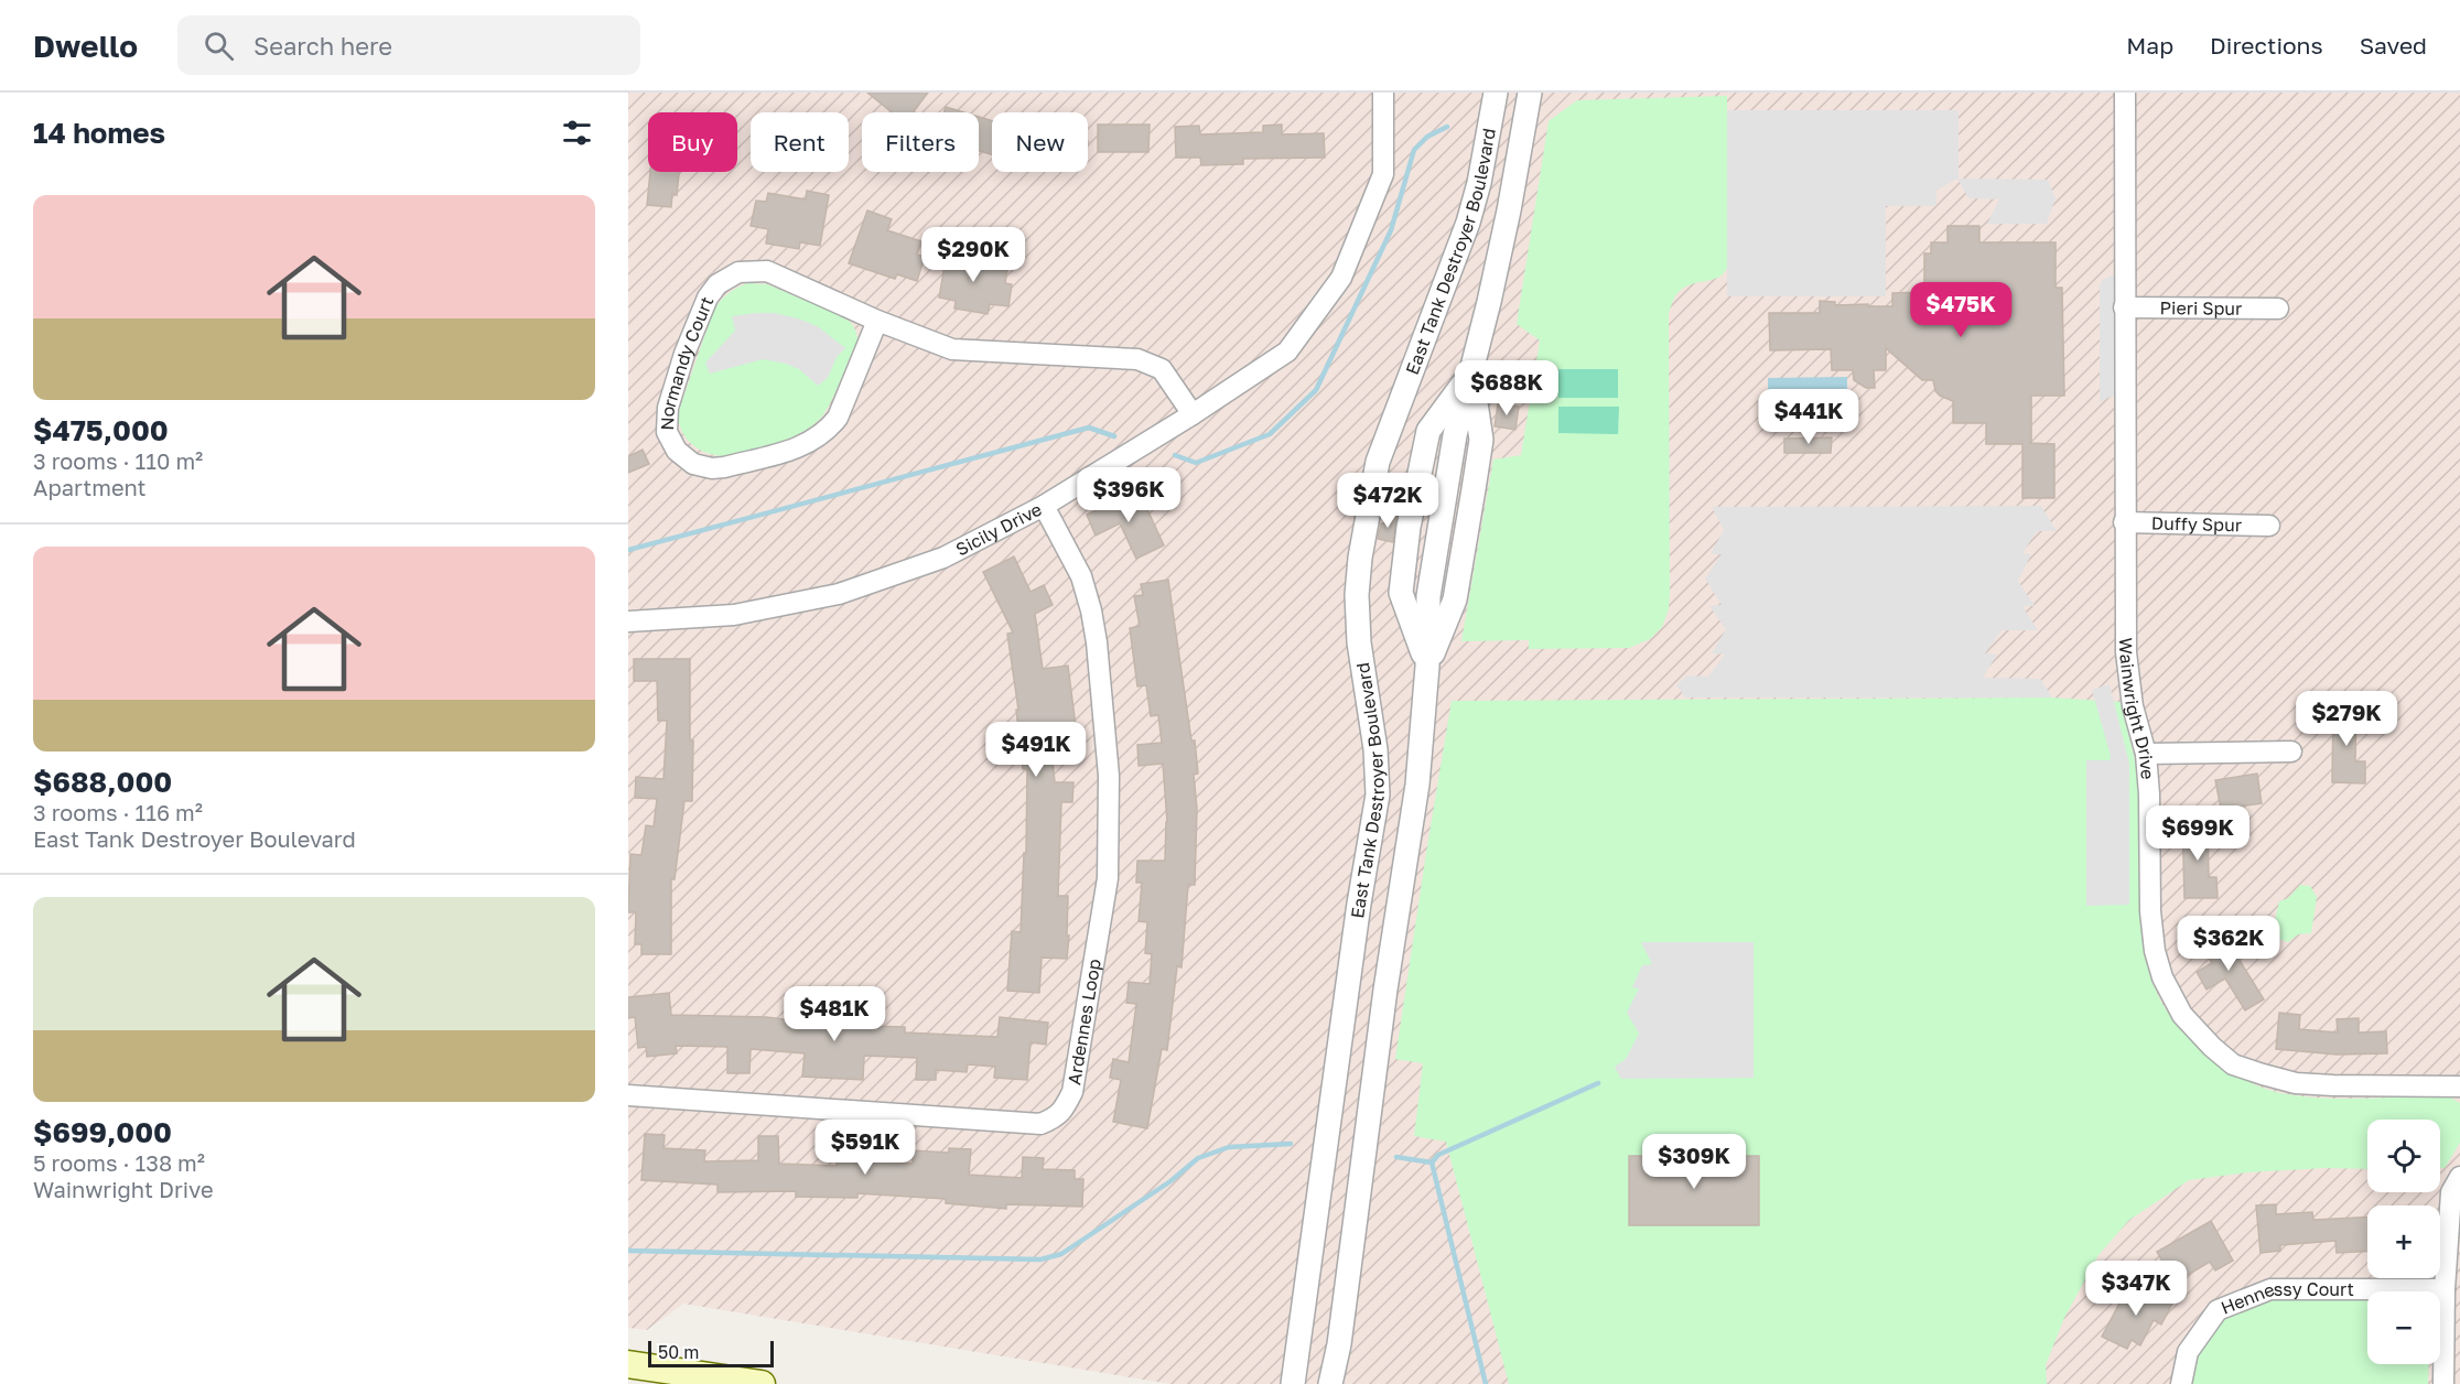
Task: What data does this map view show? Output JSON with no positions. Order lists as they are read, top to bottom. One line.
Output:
{"streets":{"street":["East Tank Destroyer Boulevard","Pieri Spur","Normandy Court","Duffy Spur","Sicily Drive","Wainwright Drive","Ardennes Loop","Hennessy Court"]},"crossings":[["Pieri Spur","Wainwright Drive"],["Normandy Court","Sicily Drive"],["Duffy Spur","Wainwright Drive"],["Sicily Drive","Ardennes Loop"]],"scale_bar":"50 m","page":{"header":"Dwello","search":"Search here","nav":["Map","Directions","Saved"],"heading":"14 homes","chip":["Buy","Rent","Filters","New"],"list":[{"name":"$475,000","note":"3 rooms · 110 m² · Apartment"},{"name":"$688,000","note":"3 rooms · 116 m² · East Tank Destroyer Boulevard"},{"name":"$699,000","note":"5 rooms · 138 m² · Wainwright Drive"}],"price":["$290K","$475K","$688K","$441K","$396K","$472K","$279K","$491K","$699K","$362K","$481K","$591K","$309K","$347K"],"map_buttons":["+","−"],"scale":"50 m"}}
